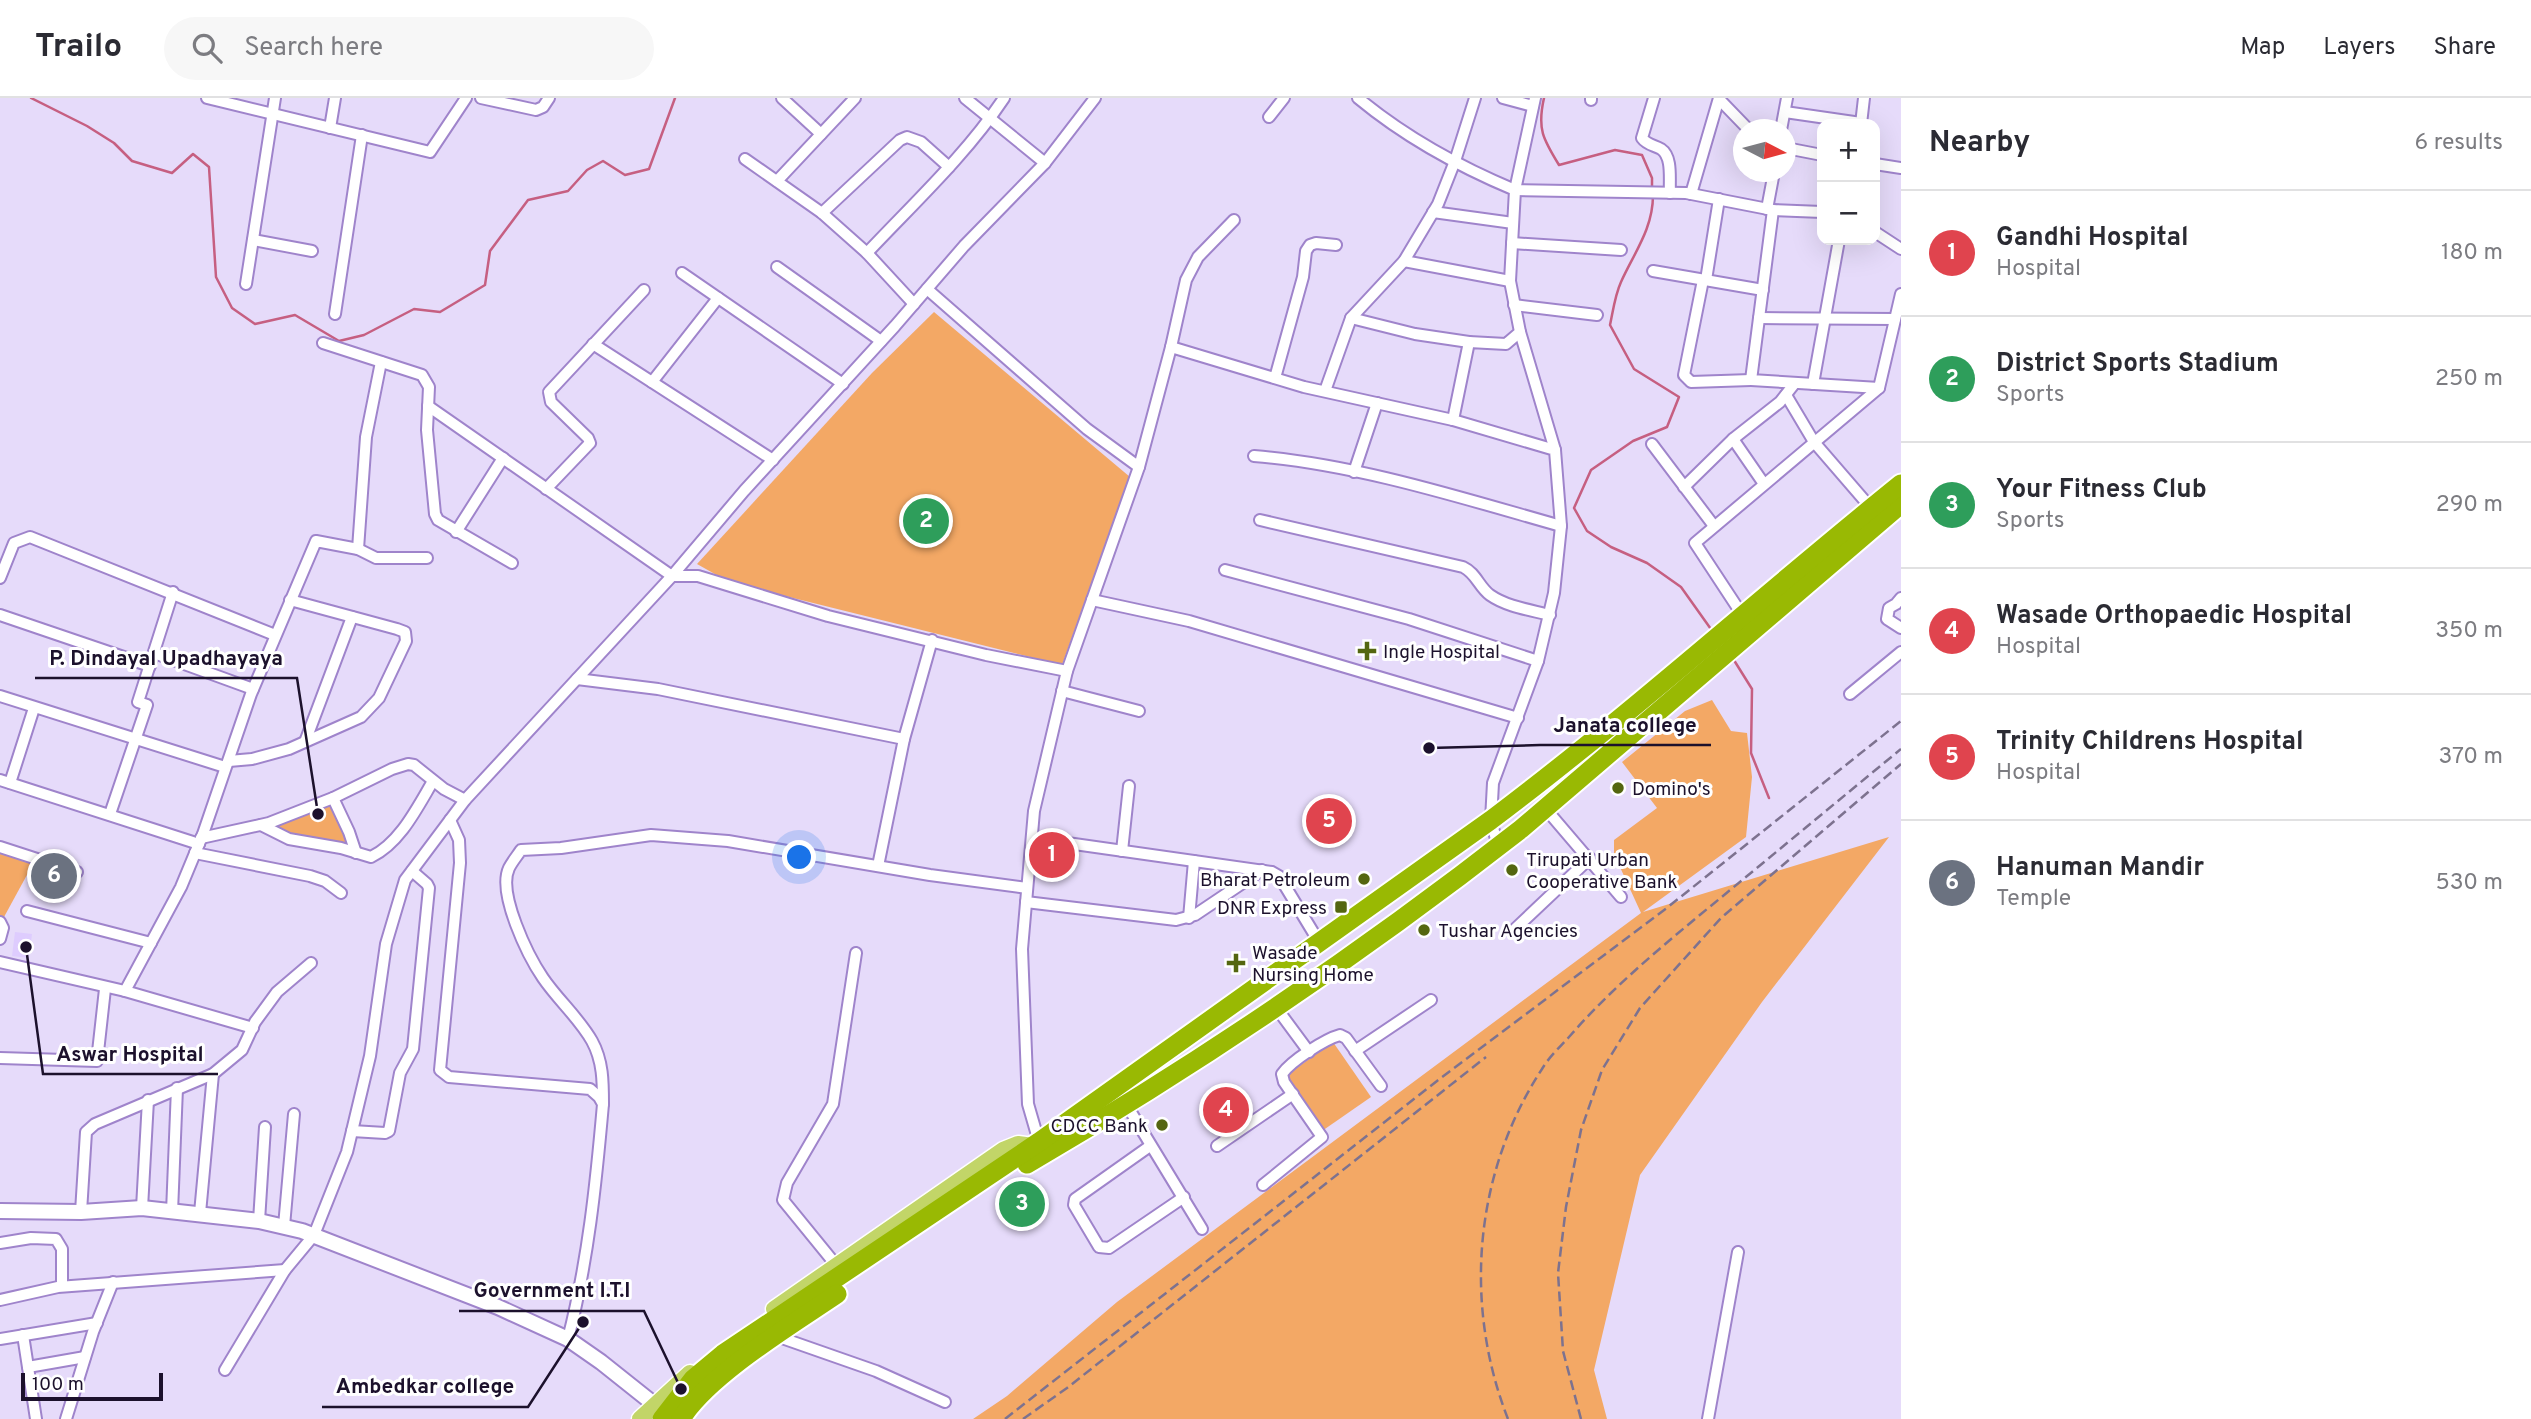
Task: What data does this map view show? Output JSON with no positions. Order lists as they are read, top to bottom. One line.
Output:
{"places":{"health":["Ingle Hospital","Wasade Nursing Home"],"other":["Janata college","Domino's","P. Dindayal Upadhayaya","Tirupati Urban Cooperative Bank","Bharat Petroleum","Tushar Agencies","Aswar Hospital","CDCC Bank","Ambedkar college","Government I.T.I"],"transit":["DNR Express"]},"scale_bar":"100 m","north":"right","page":{"header":"Trailo","search":"Search here","nav":["Map","Layers","Share"],"heading":["Nearby","6 results"],"map_buttons":["+","−"],"list":[{"mark":"1","name":"Gandhi Hospital","note":"Hospital","value":"180 m"},{"mark":"2","name":"District Sports Stadium","note":"Sports","value":"250 m"},{"mark":"3","name":"Your Fitness Club","note":"Sports","value":"290 m"},{"mark":"4","name":"Wasade Orthopaedic Hospital","note":"Hospital","value":"350 m"},{"mark":"5","name":"Trinity Childrens Hospital","note":"Hospital","value":"370 m"},{"mark":"6","name":"Hanuman Mandir","note":"Temple","value":"530 m"}],"pins":["2","5","1","6","4","3"],"scale":"100 m"}}
